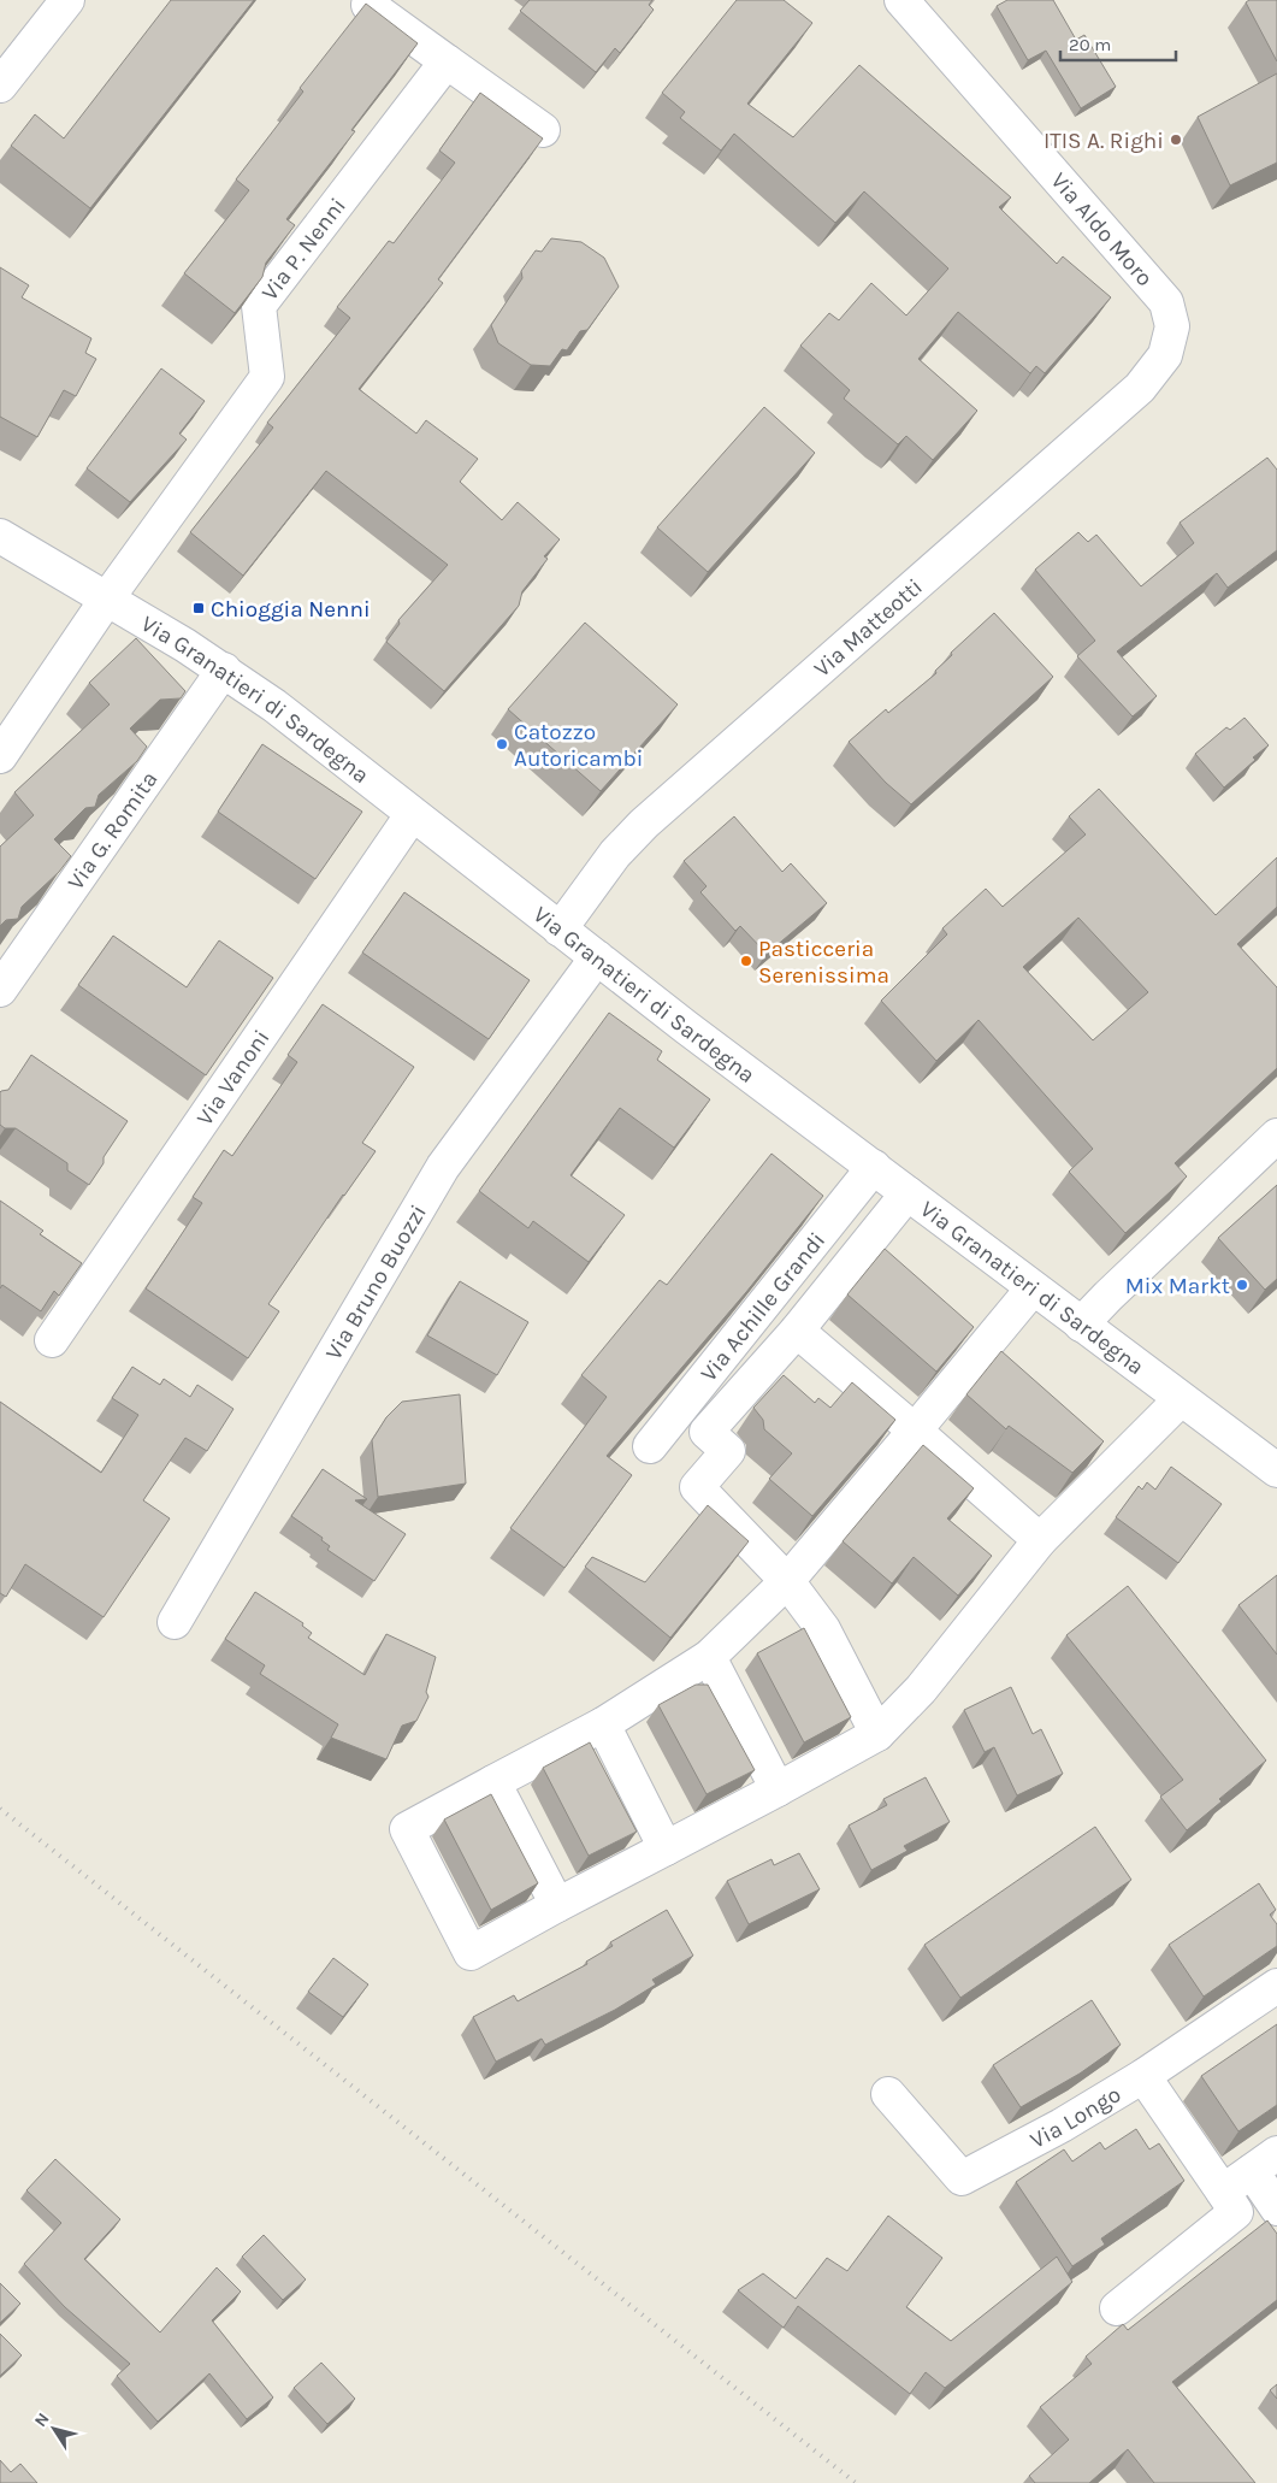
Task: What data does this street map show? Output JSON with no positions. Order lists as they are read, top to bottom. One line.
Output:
{"streets":{"street":["Via Aldo Moro","Via P. Nenni","Via Matteotti","Via Granatieri di Sardegna","Via G. Romita","Via Vanoni","Via Bruno Buozzi","Via Achille Grandi","Via Longo"]},"crossings":[["Via Aldo Moro","Via Matteotti"],["Via P. Nenni","Via Granatieri di Sardegna"],["Via Matteotti","Via Granatieri di Sardegna"],["Via Granatieri di Sardegna","Via G. Romita"],["Via Granatieri di Sardegna","Via Vanoni"],["Via Granatieri di Sardegna","Via Bruno Buozzi"],["Via Granatieri di Sardegna","Via Achille Grandi"]],"places":{"other":["ITIS A. Righi","Catozzo Autoricambi","Pasticceria Serenissima","Mix Markt"],"transit":["Chioggia Nenni"]},"scale_bar":"20 m","north":"top left"}
